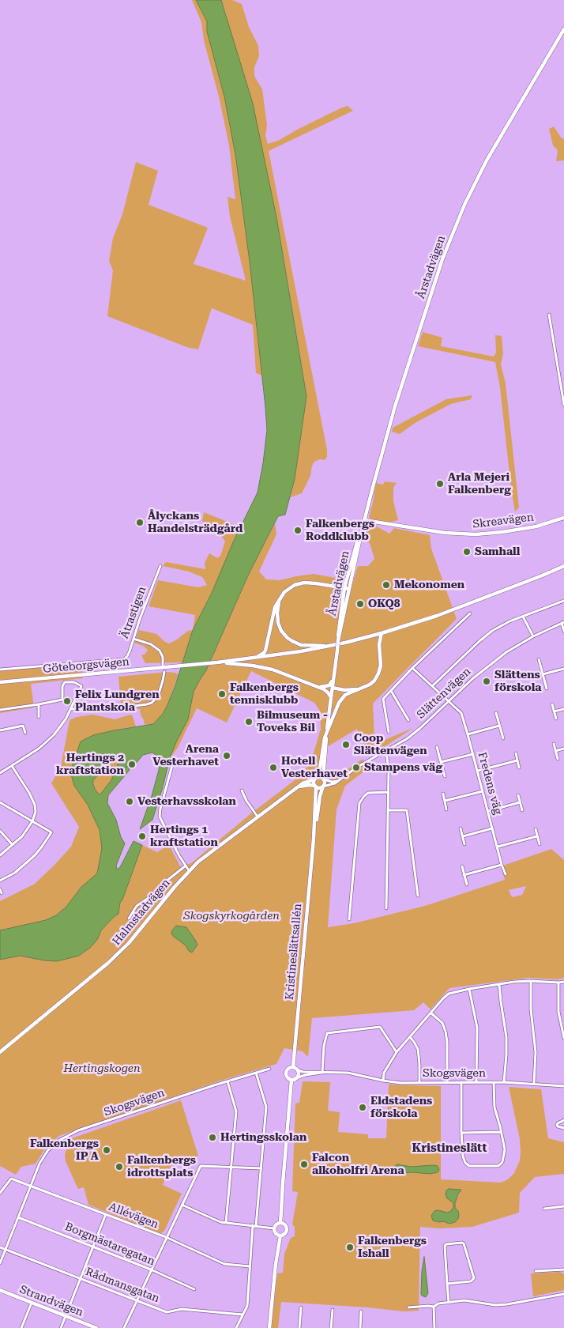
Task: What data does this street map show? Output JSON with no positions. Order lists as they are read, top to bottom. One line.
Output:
{"streets":{"main road":["Årstadvägen","Skreavägen","Göteborgsvägen","Halmstadvägen","Kristineslättsallén","Strandvägen"],"street":["Ätrastigen","Slättenvägen","Fredens väg","Skogsvägen","Allévägen","Borgmästaregatan","Rådmansgatan"]},"crossings":[["Årstadvägen","Skreavägen"],["Årstadvägen","Slättenvägen"],["Årstadvägen","Halmstadvägen"],["Årstadvägen","Kristineslättsallén"],["Slättenvägen","Fredens väg"],["Slättenvägen","Halmstadvägen"],["Slättenvägen","Kristineslättsallén"],["Halmstadvägen","Kristineslättsallén"],["Kristineslättsallén","Skogsvägen"],["Skogsvägen","Allévägen"],["Skogsvägen","Borgmästaregatan"],["Skogsvägen","Rådmansgatan"]],"districts":["Kristineslätt"],"parks":["Skogskyrkogården","Hertingskogen"],"places":["Arla Mejeri Falkenberg","Ålyckans Handelsträdgård","Falkenbergs Roddklubb","Samhall","Mekonomen","OKQ8","Slättens förskola","Falkenbergs tennisklubb","Felix Lundgren Plantskola","Bilmuseum - Toveks Bil","Coop Slättenvägen","Arena Vesterhavet","Hertings 2 kraftstation","Hotell Vesterhavet","Stampens väg","Vesterhavsskolan","Hertings 1 kraftstation","Eldstadens förskola","Hertingsskolan","Falkenbergs IP A","Falcon alkoholfri Arena","Falkenbergs idrottsplats","Falkenbergs Ishall"]}
